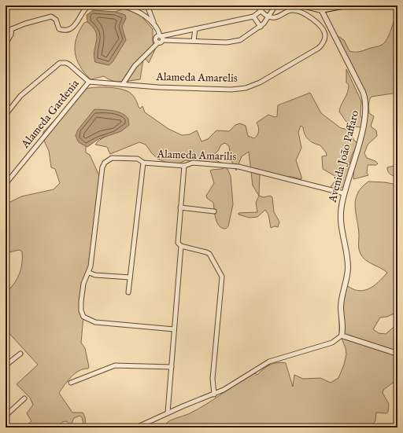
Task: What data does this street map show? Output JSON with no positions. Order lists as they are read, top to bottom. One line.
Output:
{"streets":{"street":["Alameda Amarelis","Alameda Gardenia","Alameda Amarilis","Avenida João Paffaro"]},"crossings":[["Alameda Amarelis","Alameda Gardenia"],["Alameda Amarilis","Avenida João Paffaro"]]}
